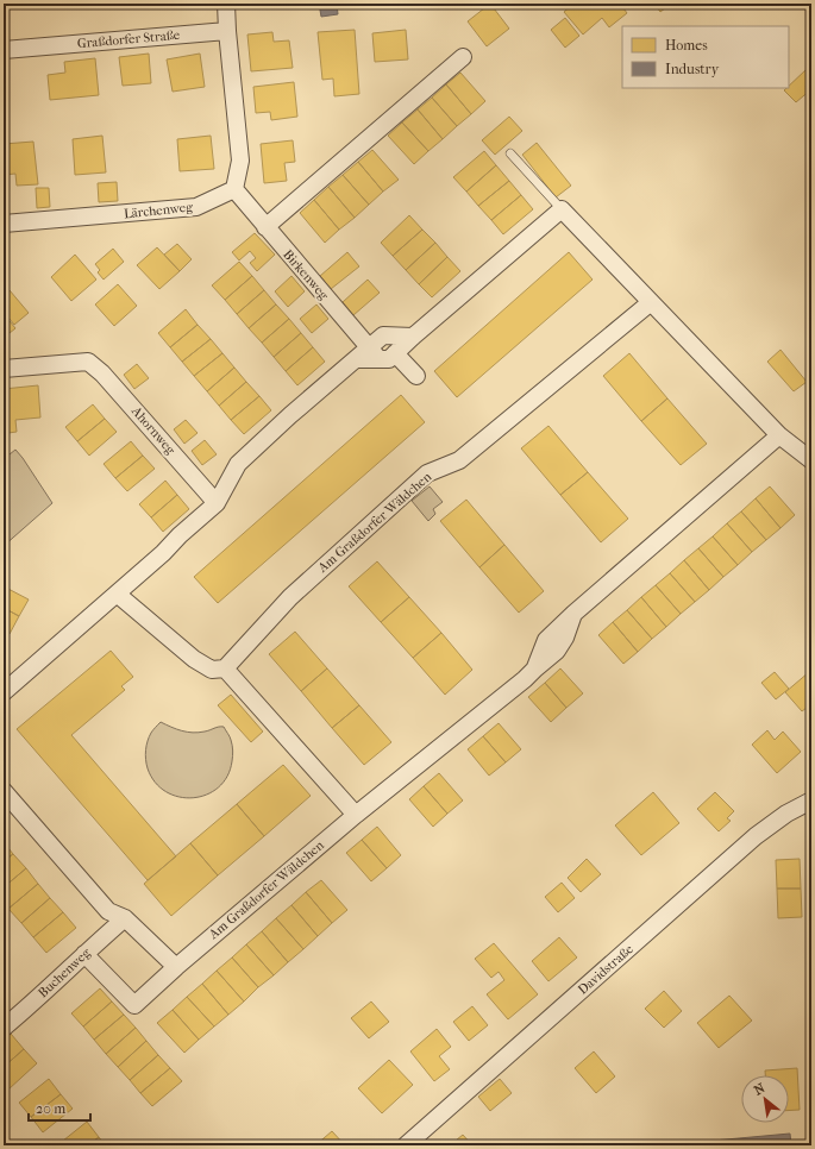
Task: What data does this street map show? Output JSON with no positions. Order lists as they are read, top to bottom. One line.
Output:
{"streets":{"street":["Graßdorfer Straße","Lärchenweg","Birkenweg","Ahornweg","Am Graßdorfer Wäldchen","Davidstraße","Buchenweg"]},"crossings":[["Lärchenweg","Birkenweg"],["Am Graßdorfer Wäldchen","Buchenweg"]],"legend":["Homes","Industry"],"scale_bar":"20 m","north":"top left"}
